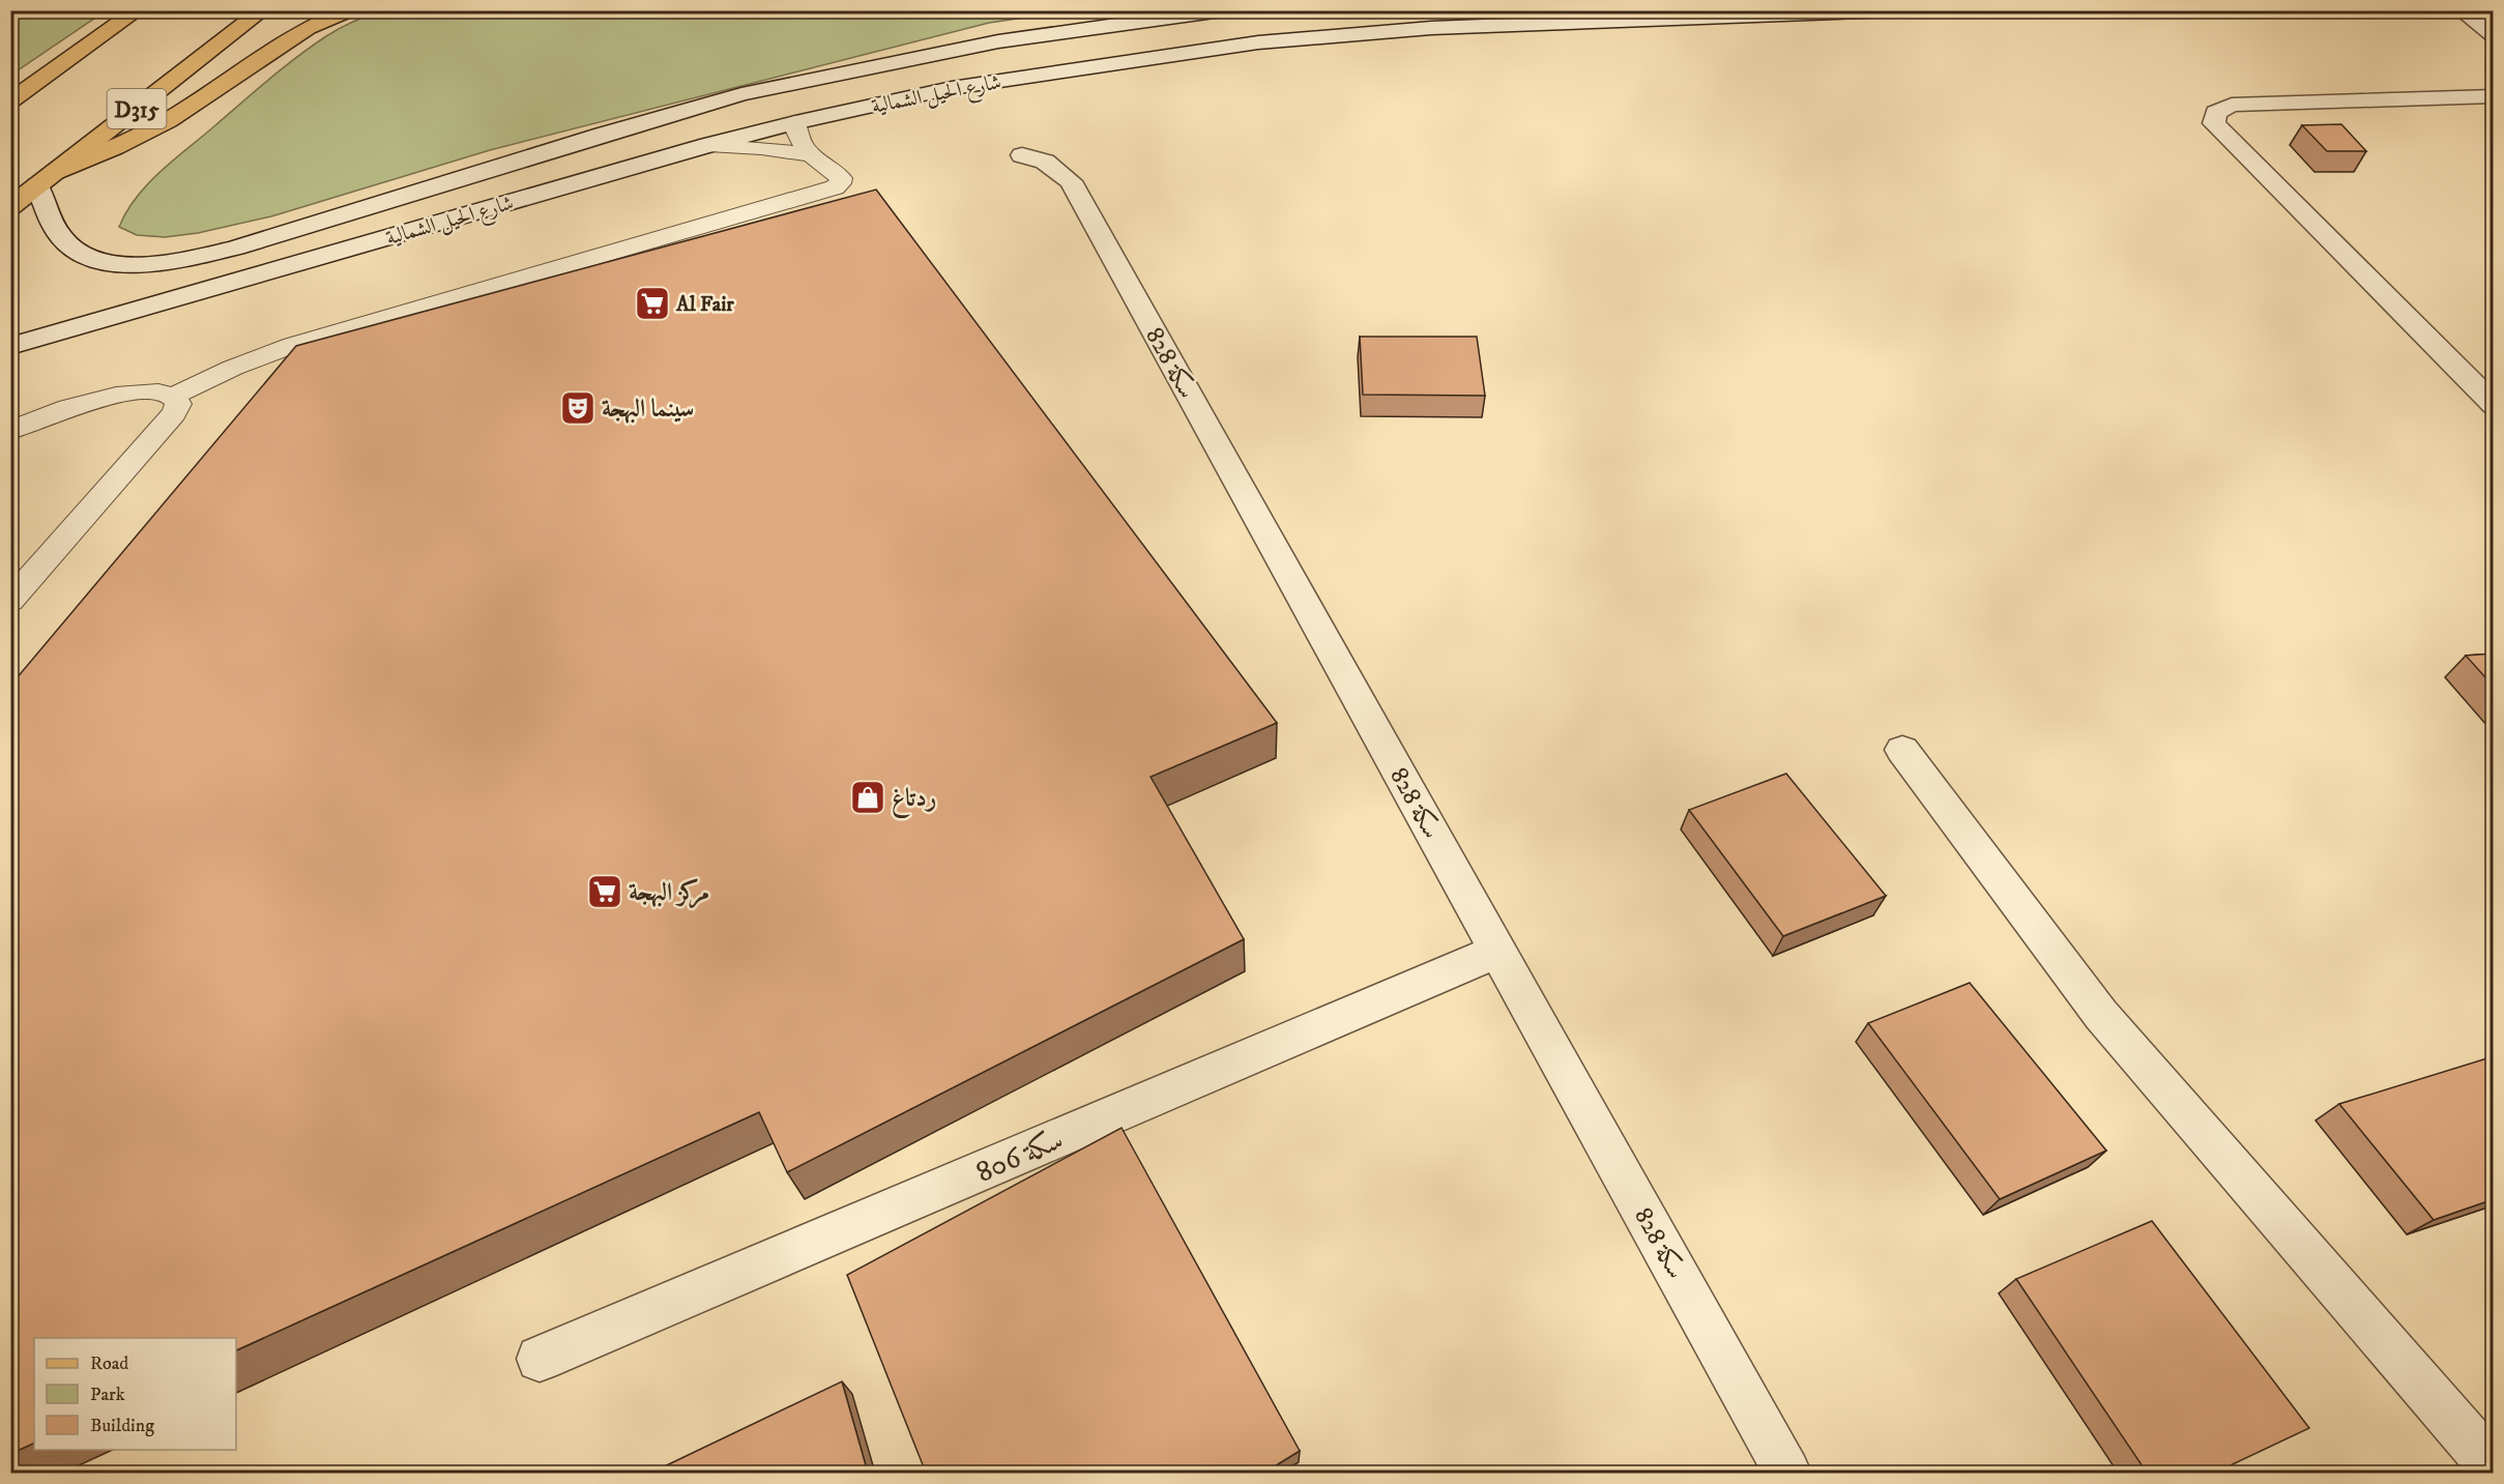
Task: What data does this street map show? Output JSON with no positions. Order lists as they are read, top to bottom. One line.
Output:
{"streets":{"main road":["D315"],"street":["شارع الحيل الشمالية","سكة 828","سكة 806"]},"crossings":[["شارع الحيل الشمالية","D315"],["سكة 828","سكة 806"]],"places":{"supermarket":["Al Fair","مركز البهجة"],"theatre":["سينما البهجة"],"shop":["ردتاغ"]},"legend":["Road","Park","Building"]}
